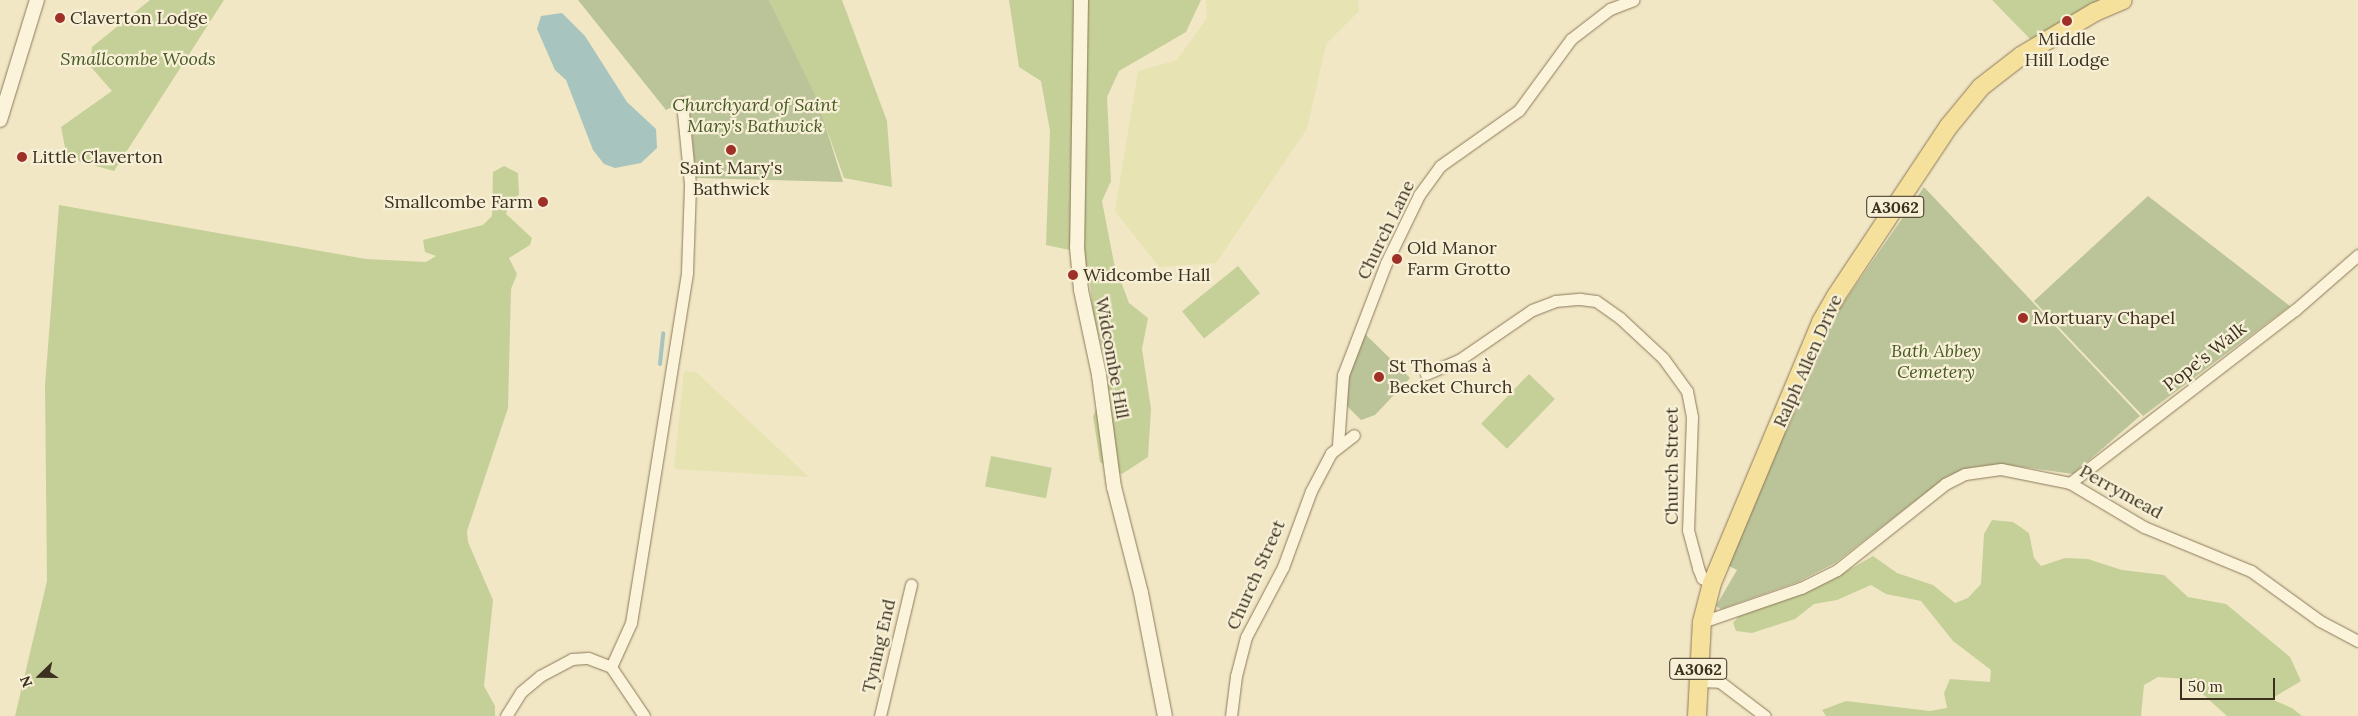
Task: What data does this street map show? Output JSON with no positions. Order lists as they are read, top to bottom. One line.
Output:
{"streets":{"main road":["A3062","Ralph Allen Drive"],"street":["Church Lane","Pope's Walk","Widcombe Hill","Church Street","Perrymead","Tyning End"]},"crossings":[["A3062","Ralph Allen Drive"],["A3062","Perrymead"],["Church Lane","Church Street"],["Pope's Walk","Perrymead"],["Ralph Allen Drive","Church Street"],["Ralph Allen Drive","Perrymead"]],"parks":["Smallcombe Woods","Churchyard of Saint Mary's Bathwick","Bath Abbey Cemetery"],"places":["Claverton Lodge","Middle Hill Lodge","Saint Mary's Bathwick","Little Claverton","Smallcombe Farm","Old Manor Farm Grotto","Widcombe Hall","Mortuary Chapel","St Thomas à Becket Church"],"scale_bar":"50 m","north":"left"}
